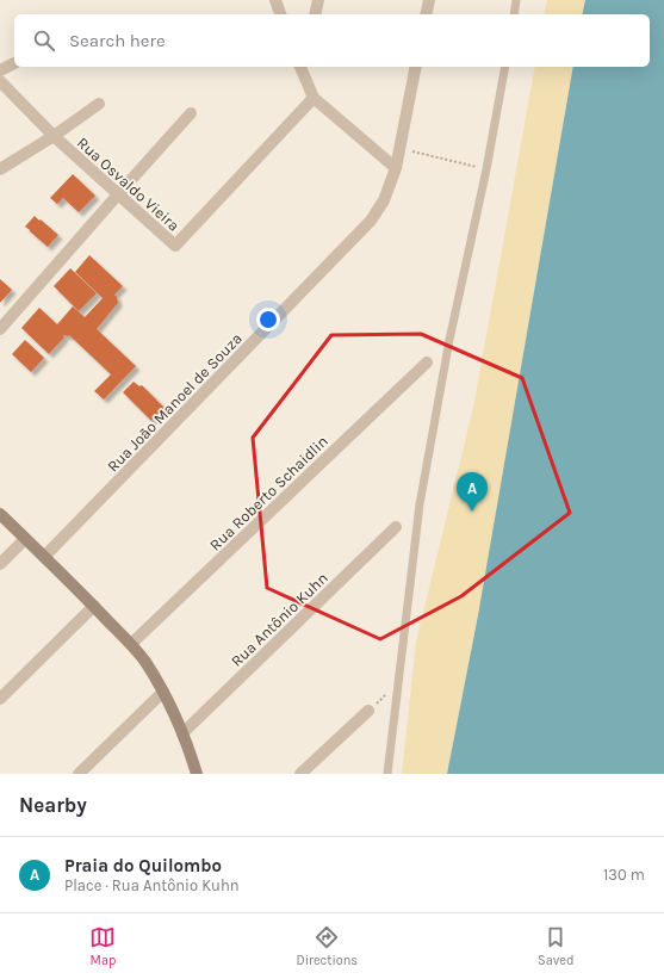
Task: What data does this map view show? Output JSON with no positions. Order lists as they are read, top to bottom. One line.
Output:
{"streets":{"street":["Rua Osvaldo Vieira","Rua João Manoel de Souza","Rua Roberto Schaidlin","Rua Antônio Kuhn"]},"page":{"search":"Search here","pins":"A","heading":"Nearby","list":[{"mark":"A","name":"Praia do Quilombo","note":"Place · Rua Antônio Kuhn","value":"130 m"}],"nav":["Map","Directions","Saved"]}}
